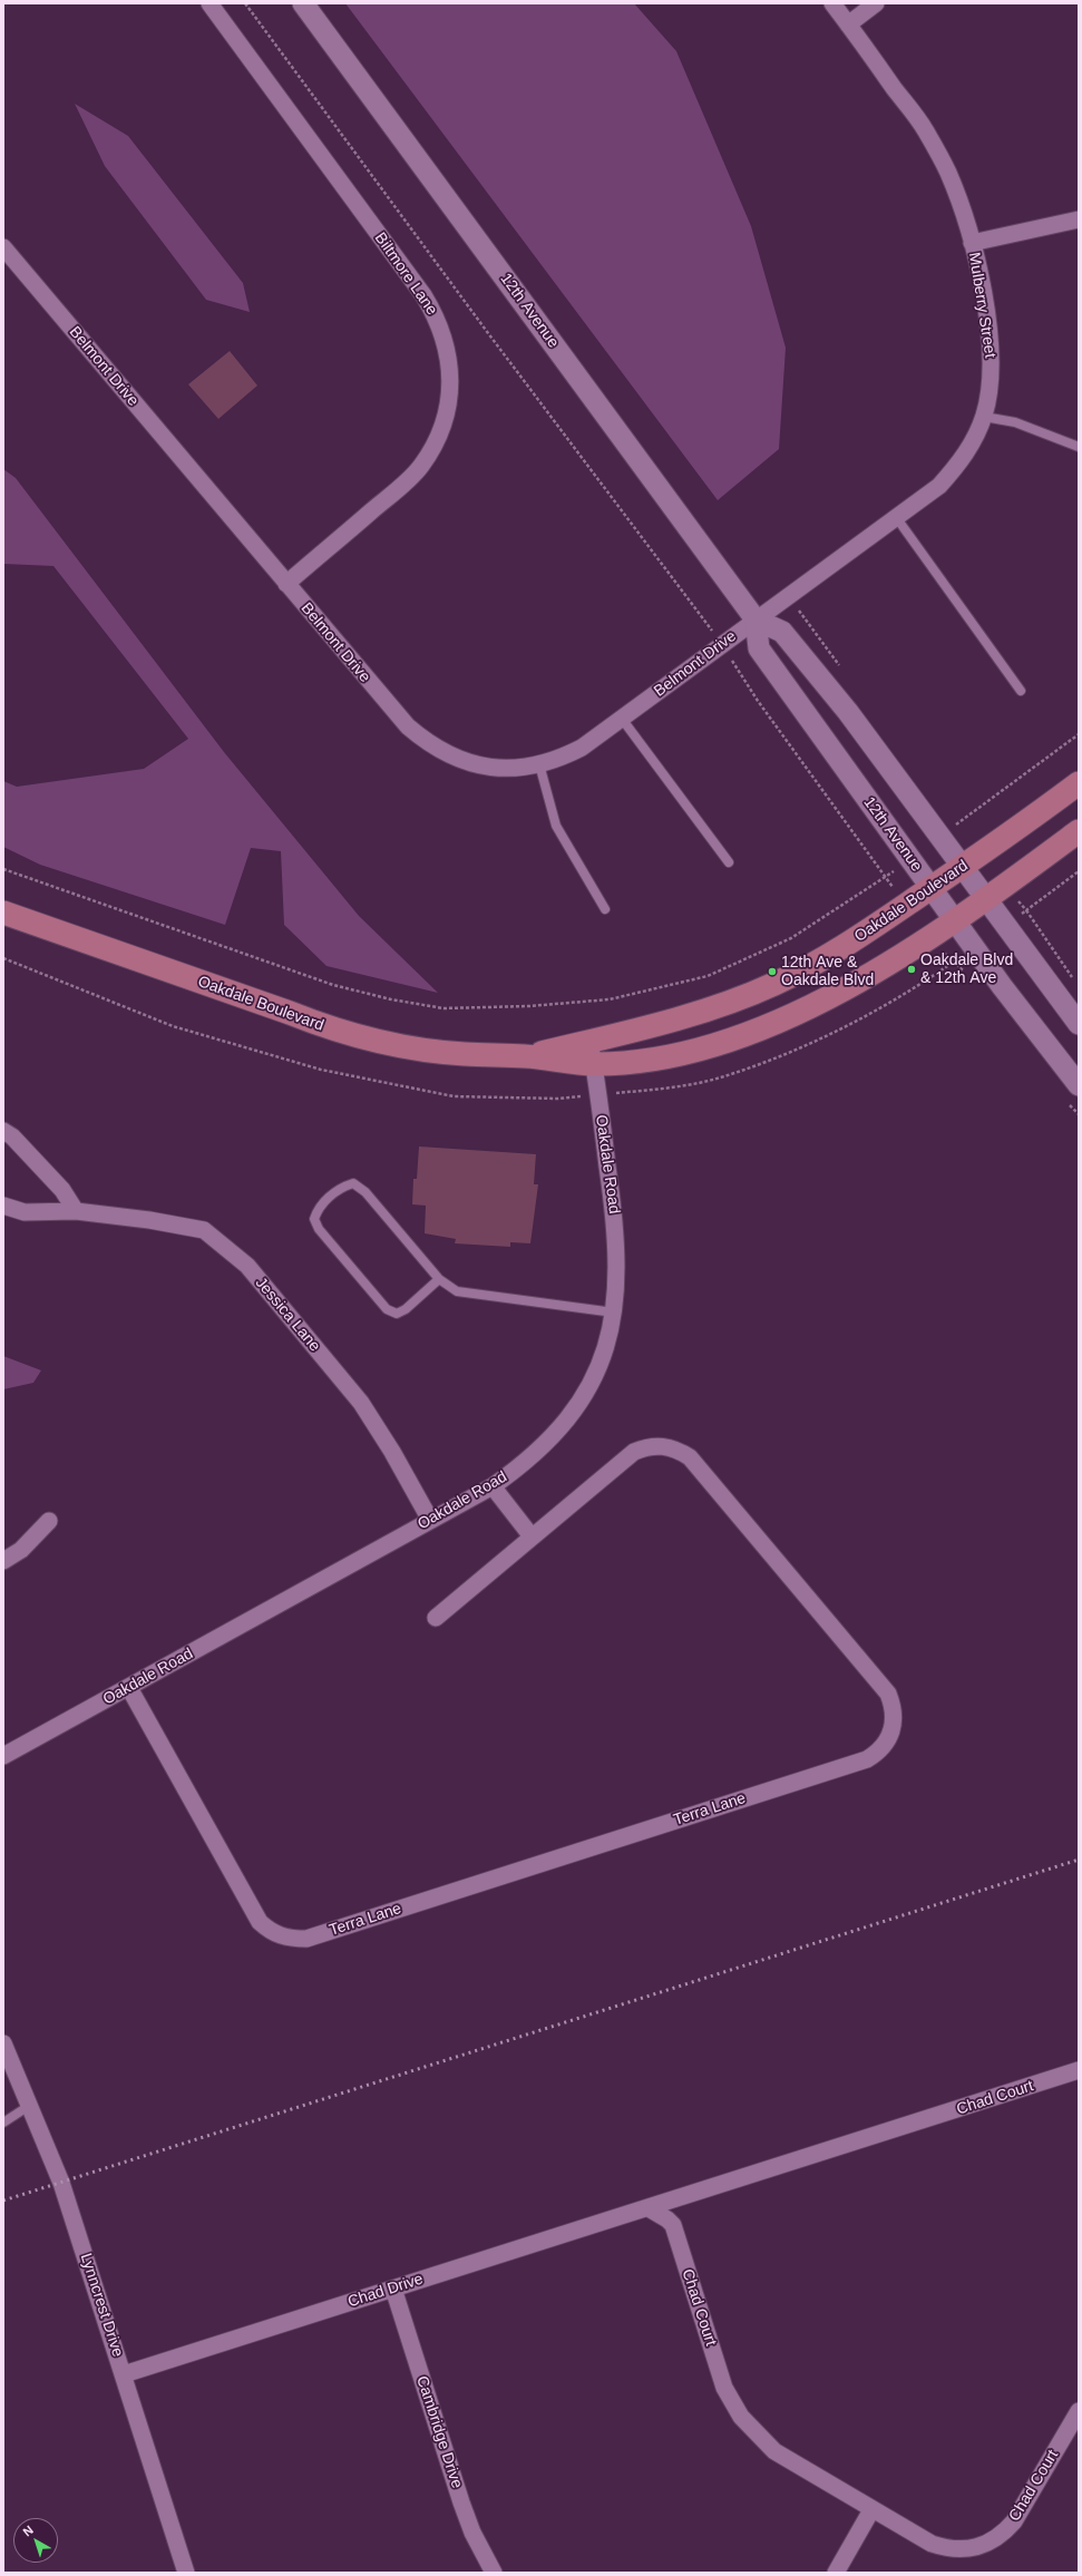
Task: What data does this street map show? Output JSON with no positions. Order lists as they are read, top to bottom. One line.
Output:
{"streets":{"main road":["Oakdale Boulevard"],"street":["Biltmore Lane","Mulberry Street","12th Avenue","Belmont Drive","Oakdale Road","Jessica Lane","Terra Lane","Chad Court","Chad Drive","Lynncrest Drive","Cambridge Drive"]},"crossings":[["Biltmore Lane","Belmont Drive"],["Mulberry Street","12th Avenue"],["Mulberry Street","Belmont Drive"],["12th Avenue","Belmont Drive"],["12th Avenue","Oakdale Boulevard"],["Oakdale Boulevard","Oakdale Road"],["Oakdale Road","Jessica Lane"],["Oakdale Road","Terra Lane"],["Chad Court","Chad Drive"],["Chad Drive","Lynncrest Drive"],["Chad Drive","Cambridge Drive"]],"places":["Oakdale Blvd & 12th Ave","12th Ave & Oakdale Blvd"],"north":"top left"}
